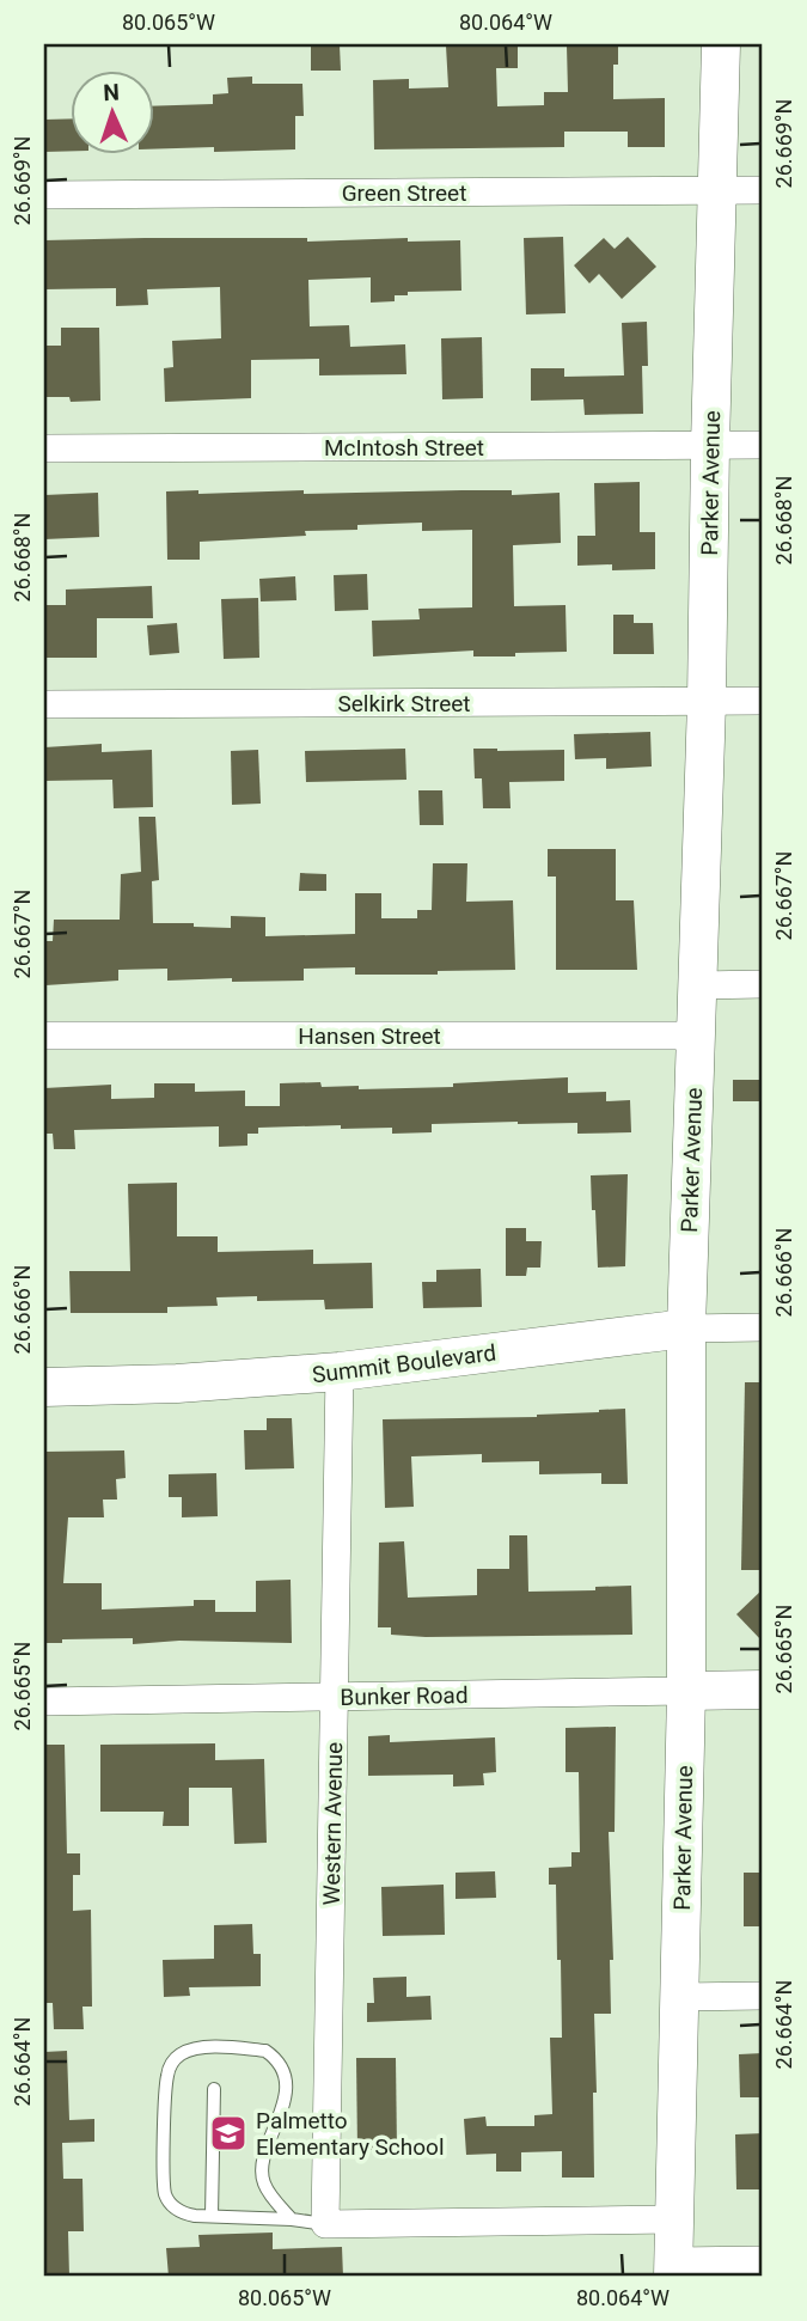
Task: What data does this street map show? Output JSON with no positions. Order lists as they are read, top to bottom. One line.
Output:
{"streets":{"street":["Green Street","McIntosh Street","Parker Avenue","Selkirk Street","Hansen Street","Summit Boulevard","Bunker Road","Western Avenue"]},"crossings":[["Green Street","Parker Avenue"],["McIntosh Street","Parker Avenue"],["Parker Avenue","Selkirk Street"],["Parker Avenue","Hansen Street"],["Parker Avenue","Summit Boulevard"],["Parker Avenue","Bunker Road"],["Summit Boulevard","Western Avenue"],["Bunker Road","Western Avenue"]],"places":{"school or university":["Palmetto Elementary School"]},"north":"top","coordinates":["80.065°W","80.064°W","26.669°N","26.668°N","26.667°N","26.666°N","26.665°N","26.664°N"]}
